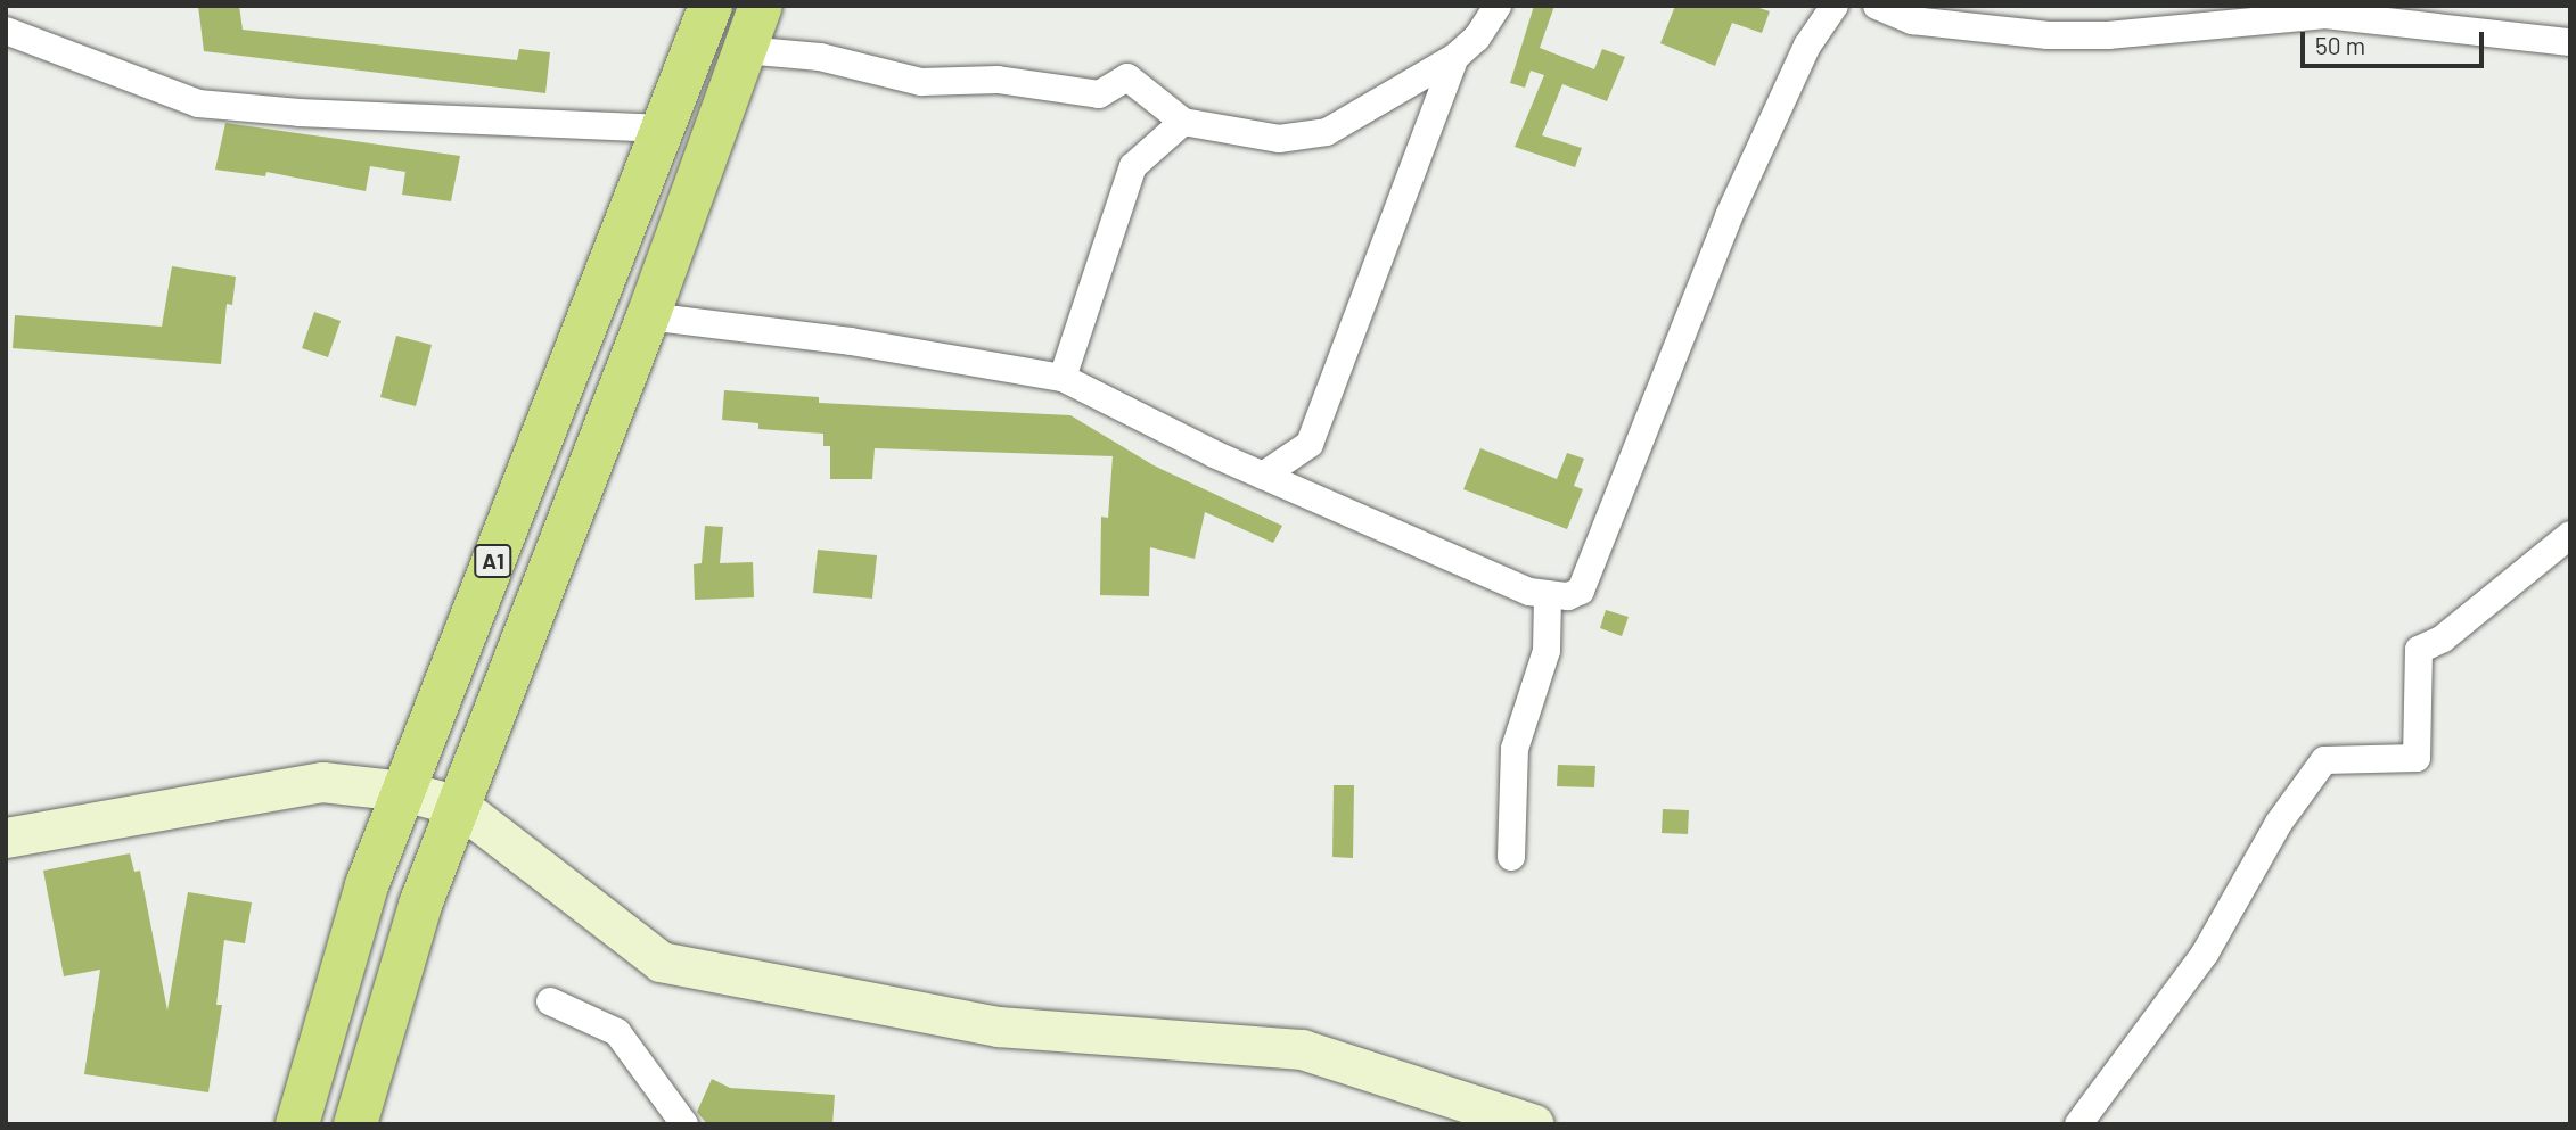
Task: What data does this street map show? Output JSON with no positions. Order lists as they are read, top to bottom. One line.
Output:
{"streets":{"highway":["A1"]},"scale_bar":"50 m"}
